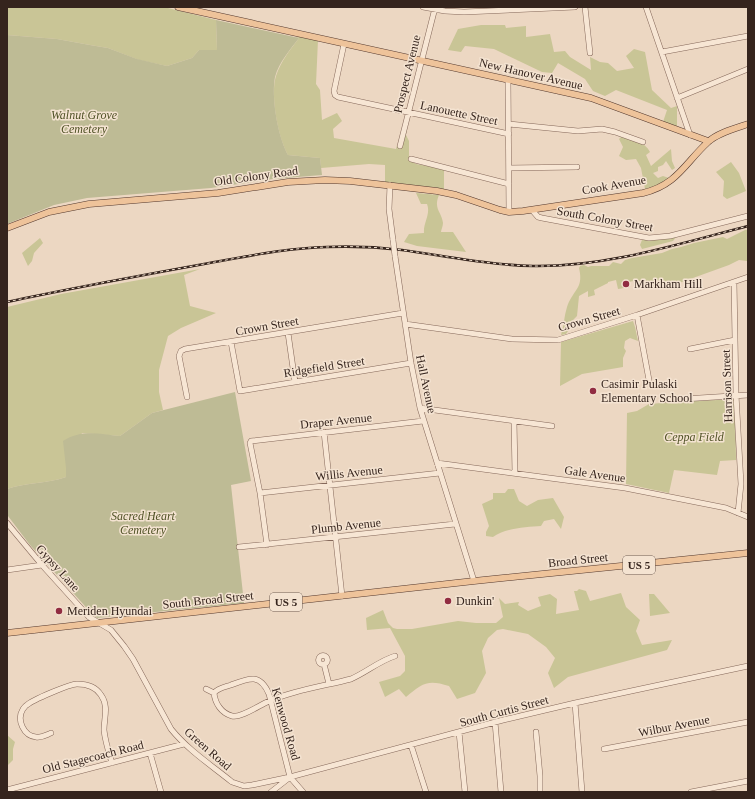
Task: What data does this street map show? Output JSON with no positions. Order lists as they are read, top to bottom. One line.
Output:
{"streets":{"main road":["New Hanover Avenue","Old Colony Road","Cook Avenue","Broad Street","US 5","South Broad Street"],"street":["Prospect Avenue","Lanouette Street","South Colony Street","Crown Street","Ridgefield Street","Hall Avenue","Harrison Street","Draper Avenue","Willis Avenue","Gale Avenue","Plumb Avenue","Gypsy Lane","South Curtis Street","Kenwood Road","Wilbur Avenue","Green Road","Old Stagecoach Road"]},"crossings":[["Prospect Avenue","New Hanover Avenue"],["Prospect Avenue","Lanouette Street"],["New Hanover Avenue","Lanouette Street"],["New Hanover Avenue","Cook Avenue"],["Old Colony Road","Cook Avenue"],["Old Colony Road","Hall Avenue"],["Cook Avenue","South Colony Street"],["Crown Street","Ridgefield Street"],["Crown Street","Hall Avenue"],["Crown Street","Harrison Street"],["Ridgefield Street","Hall Avenue"],["Hall Avenue","Draper Avenue"],["Hall Avenue","Willis Avenue"],["Hall Avenue","Gale Avenue"],["Hall Avenue","Plumb Avenue"],["Hall Avenue","South Broad Street"],["Harrison Street","Gale Avenue"],["Draper Avenue","Willis Avenue"],["Broad Street","South Broad Street"],["Gypsy Lane","South Broad Street"],["Gypsy Lane","Green Road"],["South Broad Street","Green Road"],["South Curtis Street","Kenwood Road"],["South Curtis Street","Green Road"],["Kenwood Road","Green Road"],["Green Road","Old Stagecoach Road"]],"parks":["Walnut Grove Cemetery","Ceppa Field","Sacred Heart Cemetery"],"places":["Markham Hill","Casimir Pulaski Elementary School","Dunkin'","Meriden Hyundai"]}
